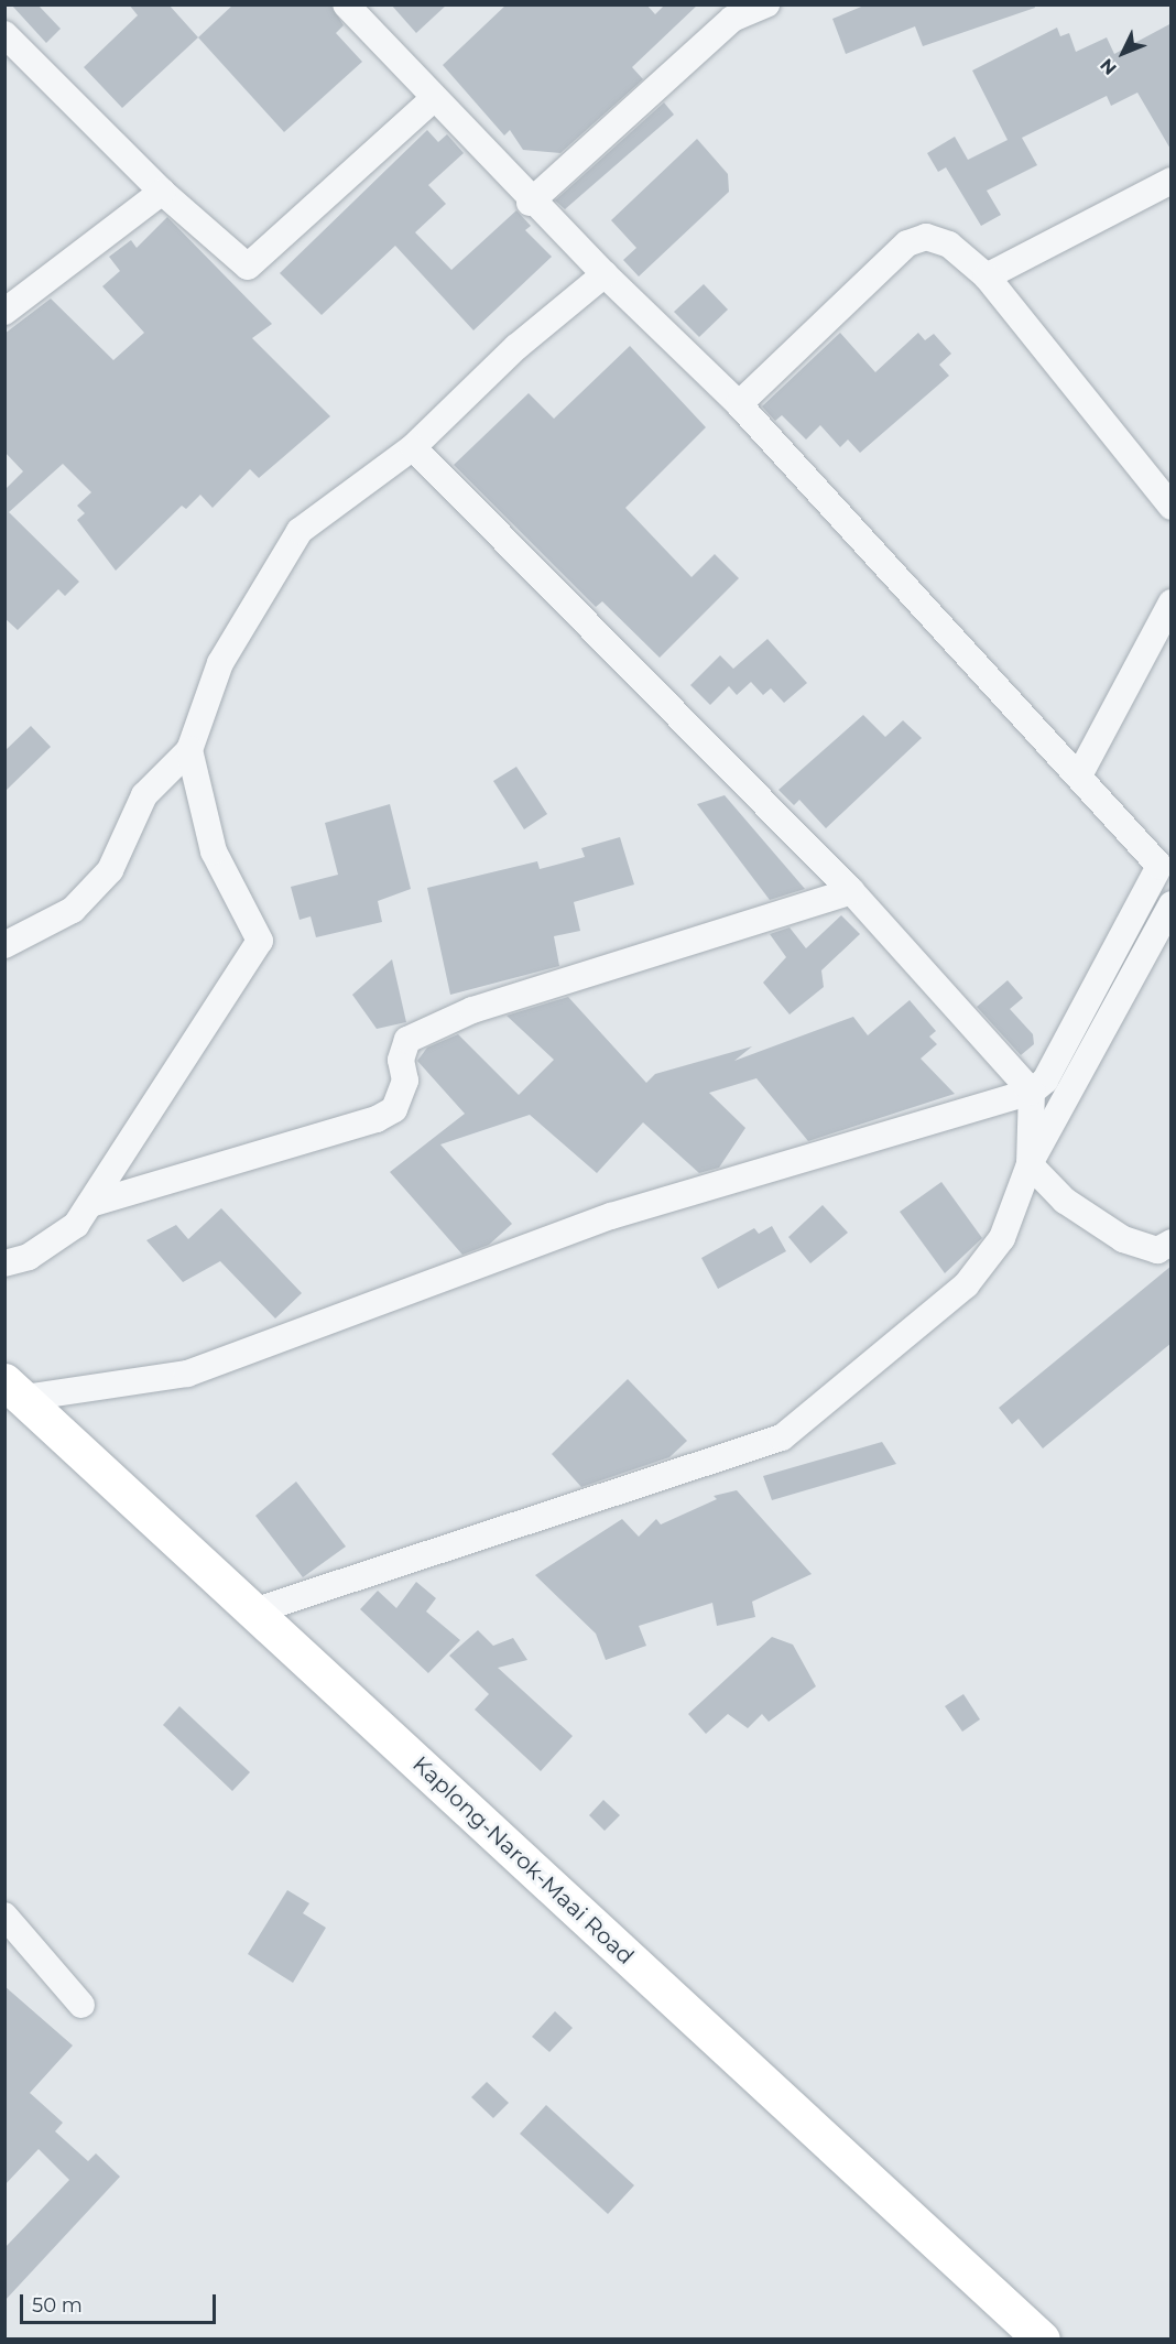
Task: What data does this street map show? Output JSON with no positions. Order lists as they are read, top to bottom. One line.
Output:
{"streets":{"highway":["Kaplong-Narok-Maai Road"]},"scale_bar":"50 m","north":"bottom left"}
